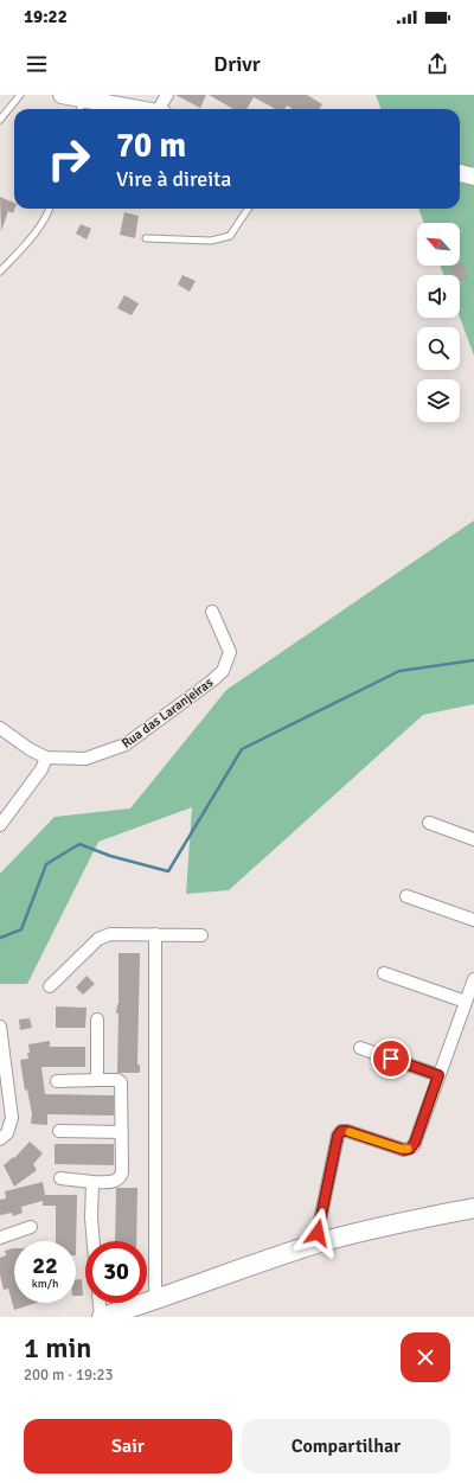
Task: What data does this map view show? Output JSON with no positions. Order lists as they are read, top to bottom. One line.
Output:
{"streets":{"street":["Rua das Laranjeiras"]},"north":"top left","page":{"status":"19:22","header":"Drivr","turn":["70 m","Vire à direita"],"speed":"22 km/h","limit":"30","heading":["1 min","200 m · 19:23"],"buttons":["Sair","Compartilhar"]}}
